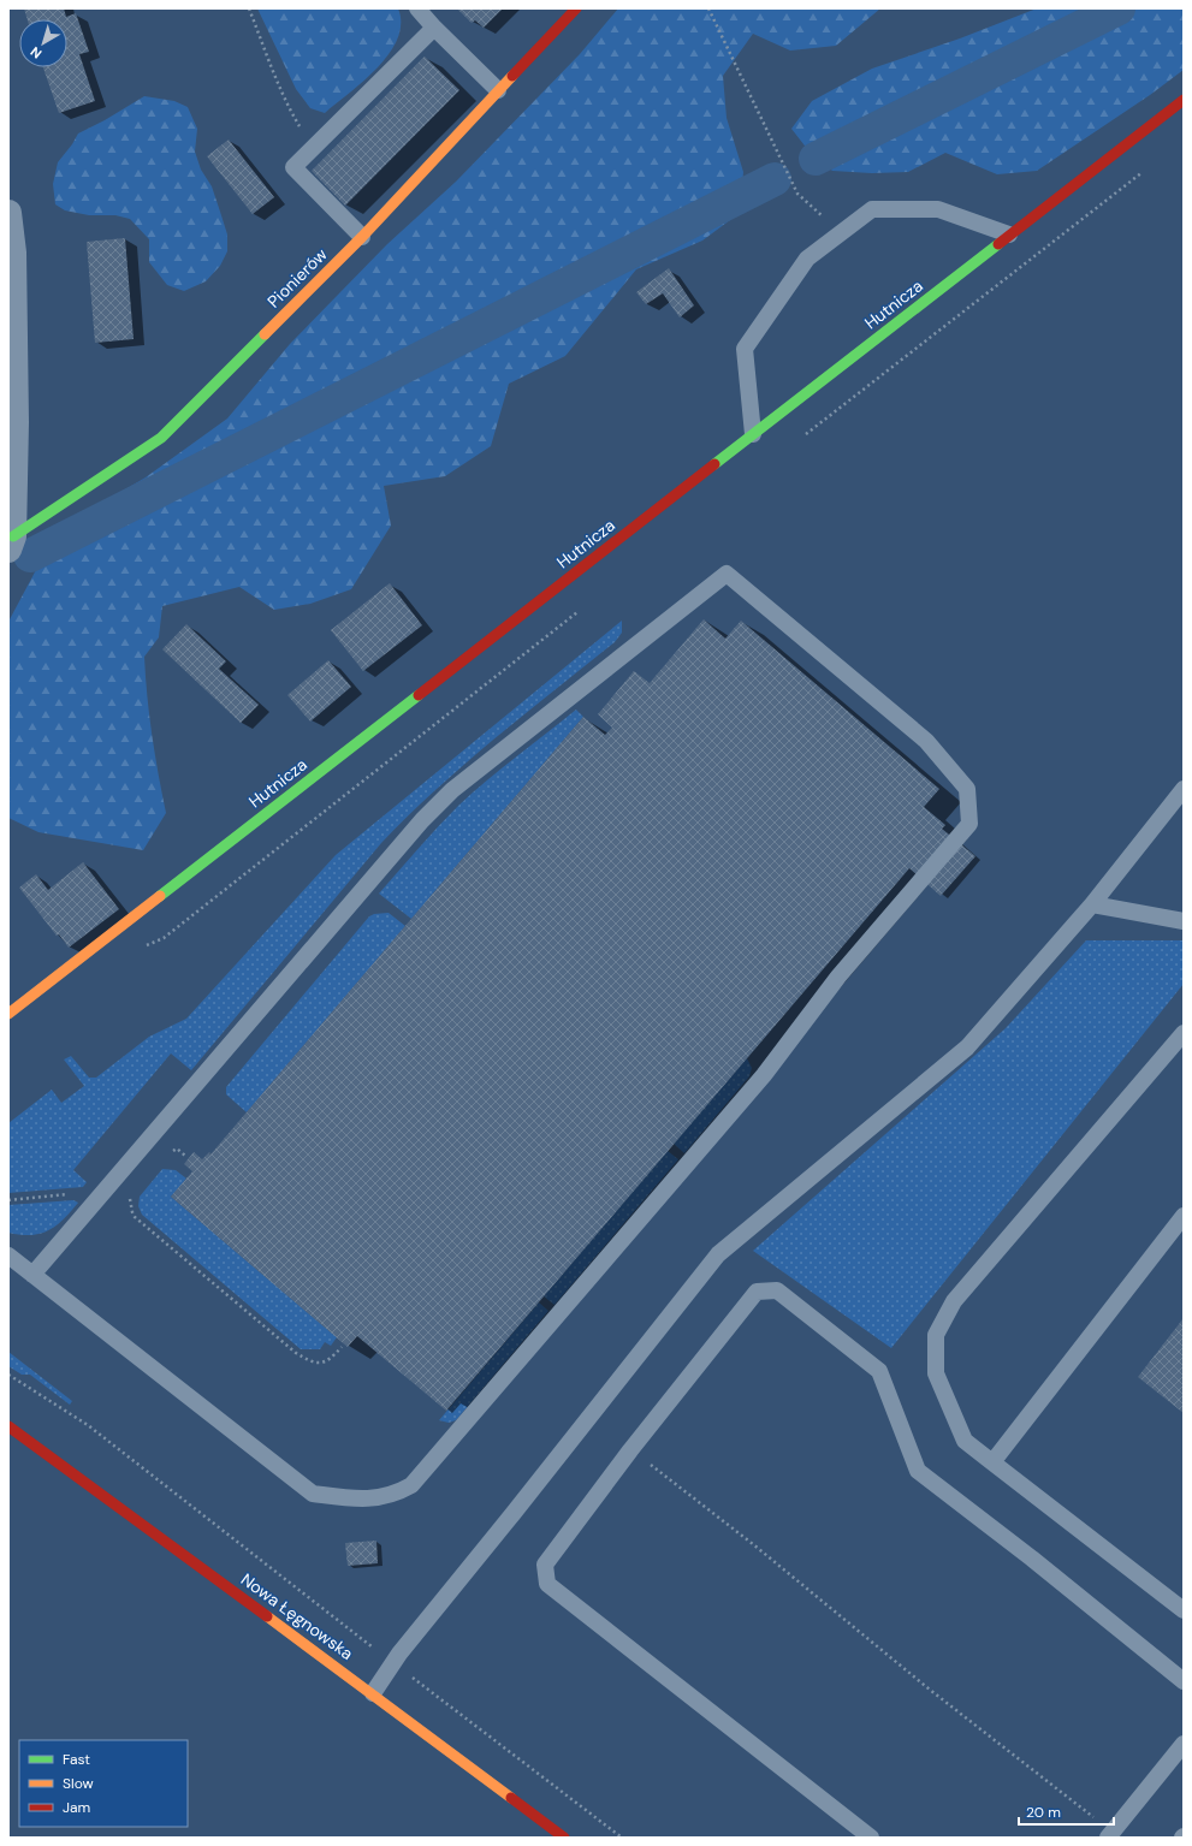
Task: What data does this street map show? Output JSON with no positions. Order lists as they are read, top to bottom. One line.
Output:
{"streets":{"street":["Pionierów","Hutnicza","Nowa Łęgnowska"]},"legend":["Fast","Slow","Jam"],"scale_bar":"20 m","north":"bottom left"}
